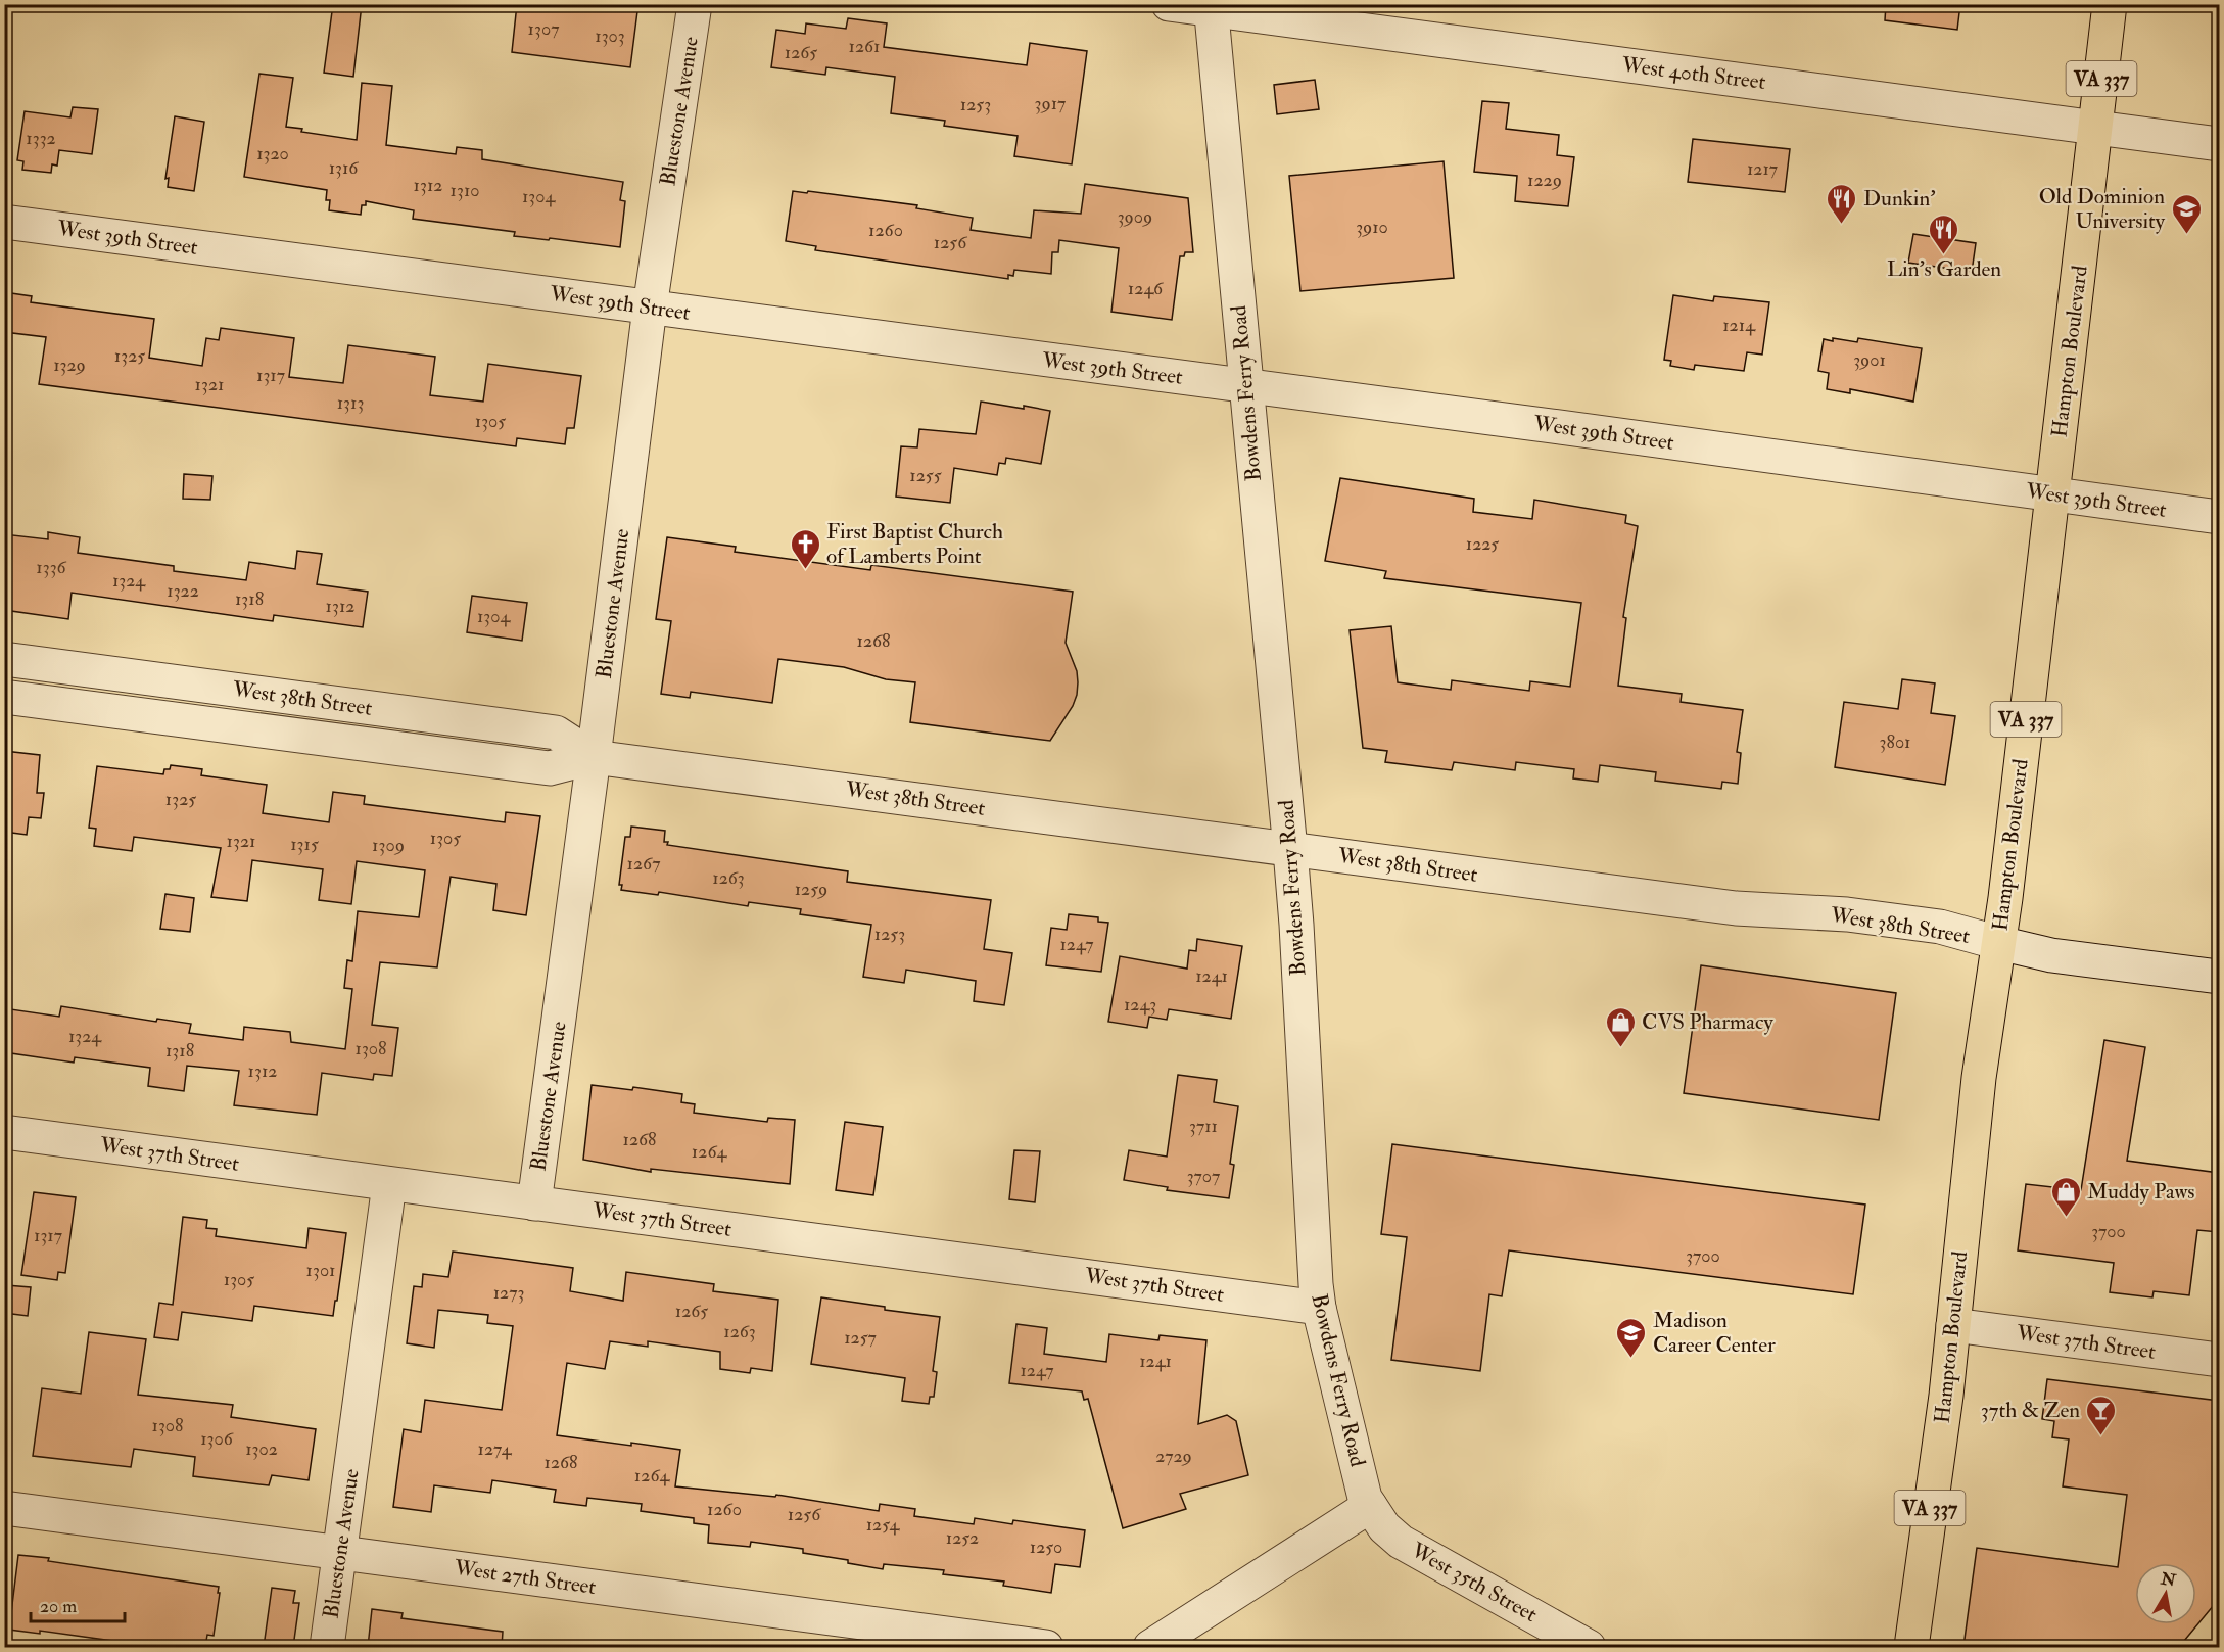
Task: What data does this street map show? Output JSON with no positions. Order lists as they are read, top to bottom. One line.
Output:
{"streets":{"main road":["VA 337","Hampton Boulevard"],"street":["West 40th Street","Bluestone Avenue","West 39th Street","Bowdens Ferry Road","West 38th Street","West 37th Street","West 27th Street","West 35th Street"]},"crossings":[["West 40th Street","Hampton Boulevard"],["West 40th Street","Bowdens Ferry Road"],["Bluestone Avenue","West 39th Street"],["Bluestone Avenue","West 38th Street"],["Bluestone Avenue","West 37th Street"],["Bluestone Avenue","West 27th Street"],["West 39th Street","Hampton Boulevard"],["West 39th Street","Bowdens Ferry Road"],["Hampton Boulevard","West 38th Street"],["Hampton Boulevard","West 37th Street"],["Bowdens Ferry Road","West 38th Street"],["Bowdens Ferry Road","West 37th Street"],["Bowdens Ferry Road","West 35th Street"]],"places":{"restaurant":["Dunkin'","Lin's Garden"],"school or university":["Old Dominion University","Madison Career Center"],"church":["First Baptist Church of Lamberts Point"],"shop":["CVS Pharmacy","Muddy Paws"],"bar":["37th & Zen"]},"house_numbers":["1307","1303","1261","1265","3917","1253","1332","1320","1316","1217","1229","1312","1310","1304","3909","3910","1260","1256","1246","1214","1325","3901","1329","1317","1321","1313","1305","1255","1225","1336","1324","1322","1318","1312","1304","1268","3801","1325","1305","1321","1315","1309","1267","1263","1259","1253","1247","1241","1243","1324","1308","1318","1312","3711","1268","1264","3707","3700","1317","3700","1301","1305","1273","1265","1263","1257","1241","1247","1308","1306","1302","1274","2729","1268","1264","1260","1256","1254","1252","1250"],"scale_bar":"20 m","north":"top"}
